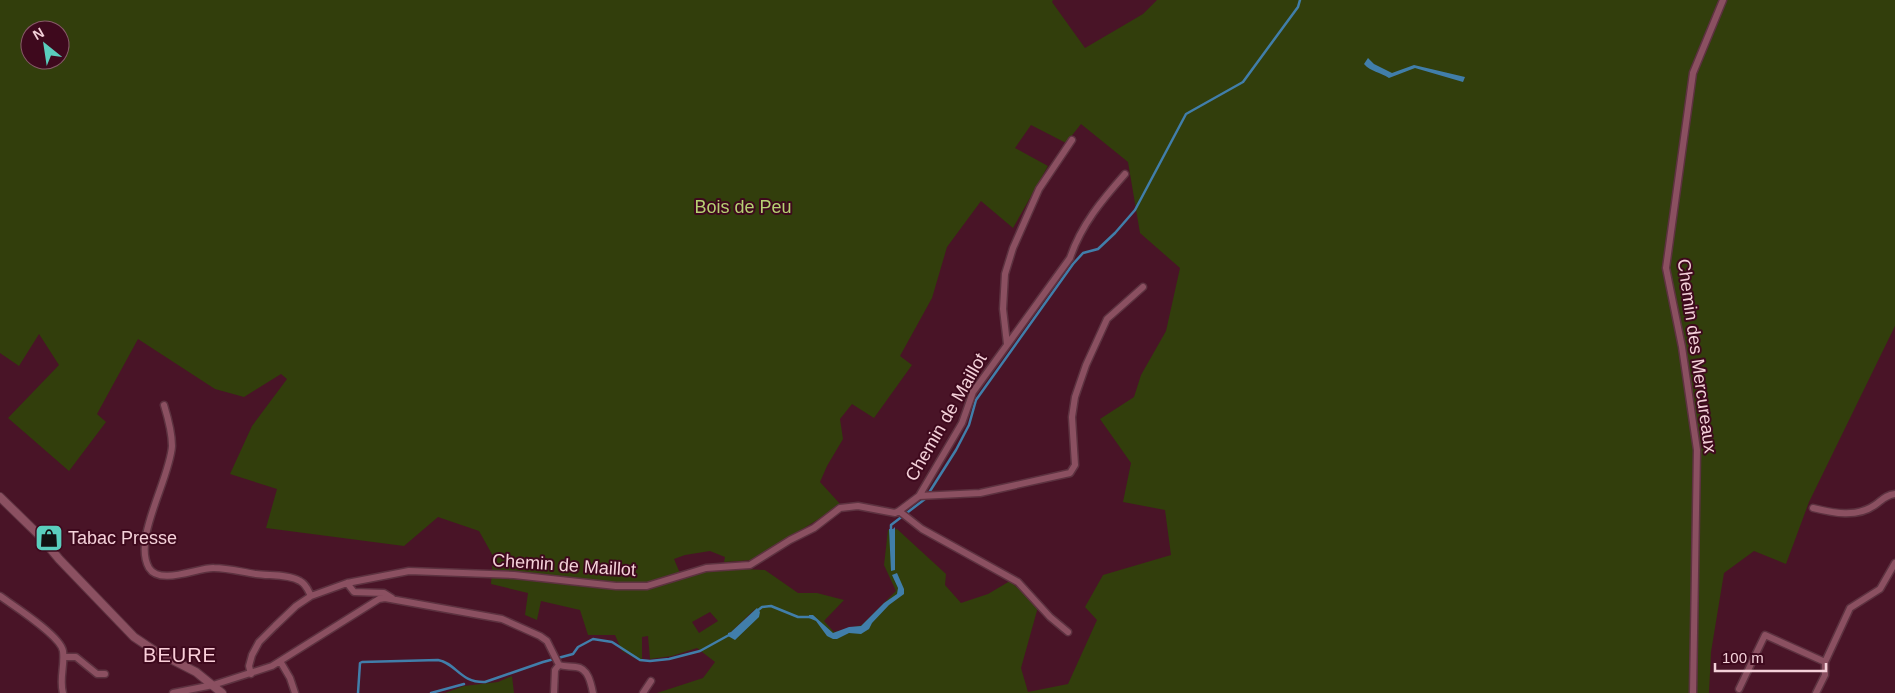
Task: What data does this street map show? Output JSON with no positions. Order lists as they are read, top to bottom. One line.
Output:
{"streets":{"street":["Chemin des Mercureaux","Chemin de Maillot"]},"districts":["BEURE"],"parks":["Bois de Peu"],"places":{"shop":["Tabac Presse"]},"scale_bar":"100 m","north":"top left"}
